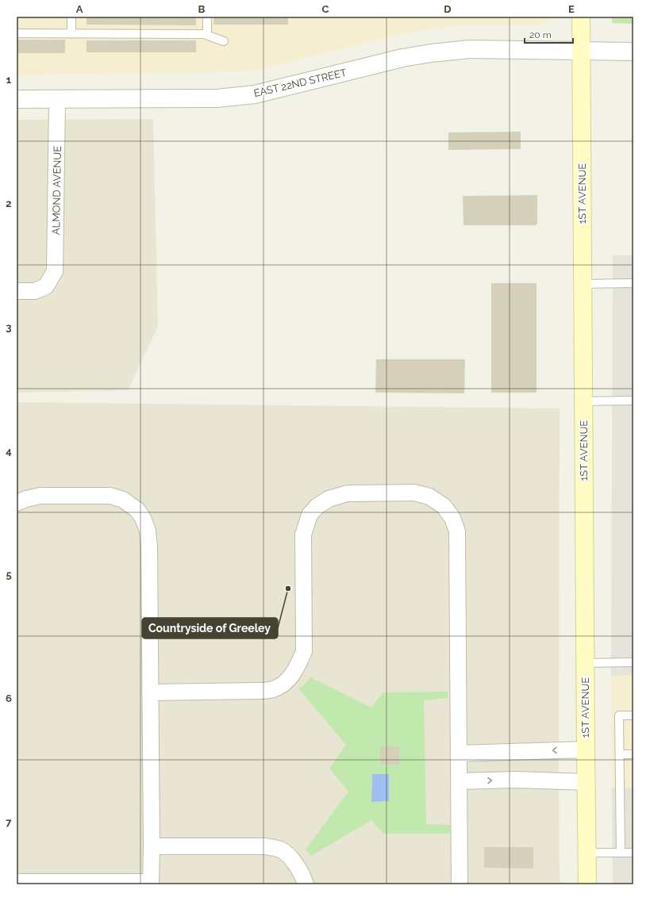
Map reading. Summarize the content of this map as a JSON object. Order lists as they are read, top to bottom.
{
  "streets": {
    "main road": ["1ST AVENUE"],
    "street": ["EAST 22ND STREET", "ALMOND AVENUE"]
  },
  "crossings": [
    ["EAST 22ND STREET", "ALMOND AVENUE"],
    ["EAST 22ND STREET", "1ST AVENUE"]
  ],
  "places": ["Countryside of Greeley"],
  "scale_bar": "20 m",
  "grid": {
    "columns": [
      "A",
      "B",
      "C",
      "D",
      "E"
    ],
    "rows": [
      "1",
      "2",
      "3",
      "4",
      "5",
      "6",
      "7"
    ]
  }
}
